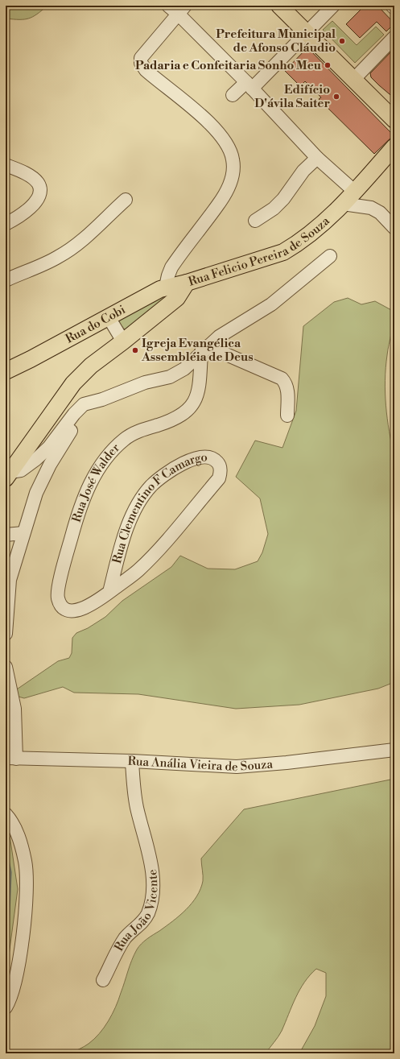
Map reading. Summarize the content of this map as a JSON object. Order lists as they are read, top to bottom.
{
  "streets": {
    "main road": ["Rua Felicio Pereira de Souza", "Rua do Cobi"],
    "street": [
      "Rua José Walder",
      "Rua Clementino F Camargo",
      "Rua Anália Vieira de Souza",
      "Rua João Vicente"
    ]
  },
  "crossings": [
    ["Rua Felicio Pereira de Souza", "Rua do Cobi"],
    ["Rua José Walder", "Rua Clementino F Camargo"],
    ["Rua Anália Vieira de Souza", "Rua João Vicente"]
  ],
  "places": [
    "Prefeitura Municipal de Afonso Cláudio",
    "Padaria e Confeitaria Sonho Meu",
    "Edifício D'ávila Saiter",
    "Igreja Evangélica Assembléia de Deus"
  ]
}
